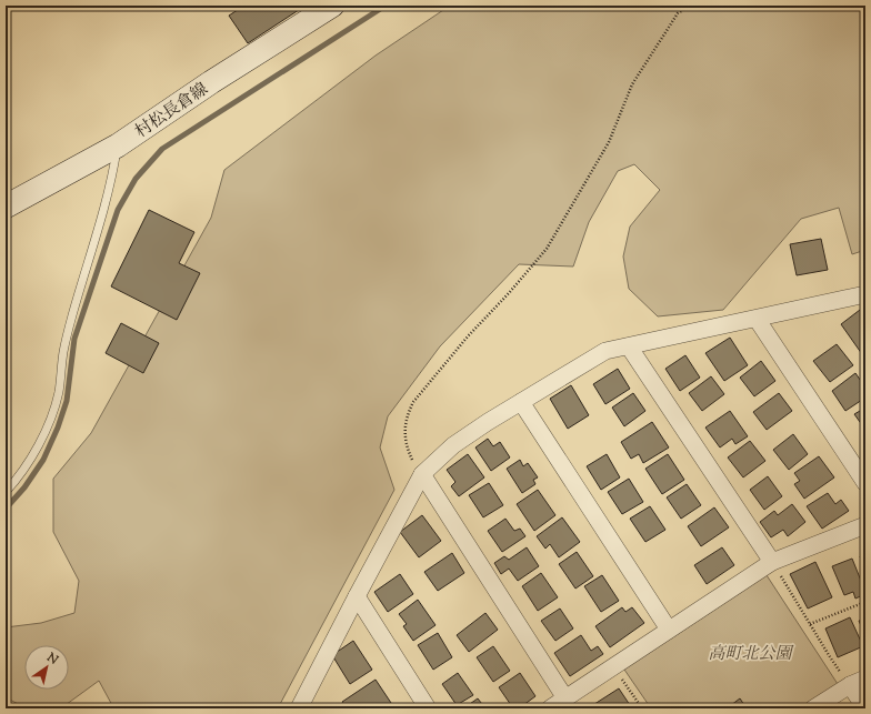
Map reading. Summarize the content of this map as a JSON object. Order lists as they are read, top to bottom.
{
  "streets": {
    "main road": ["村松長倉線"]
  },
  "parks": ["高町北公園"],
  "north": "top right"
}
